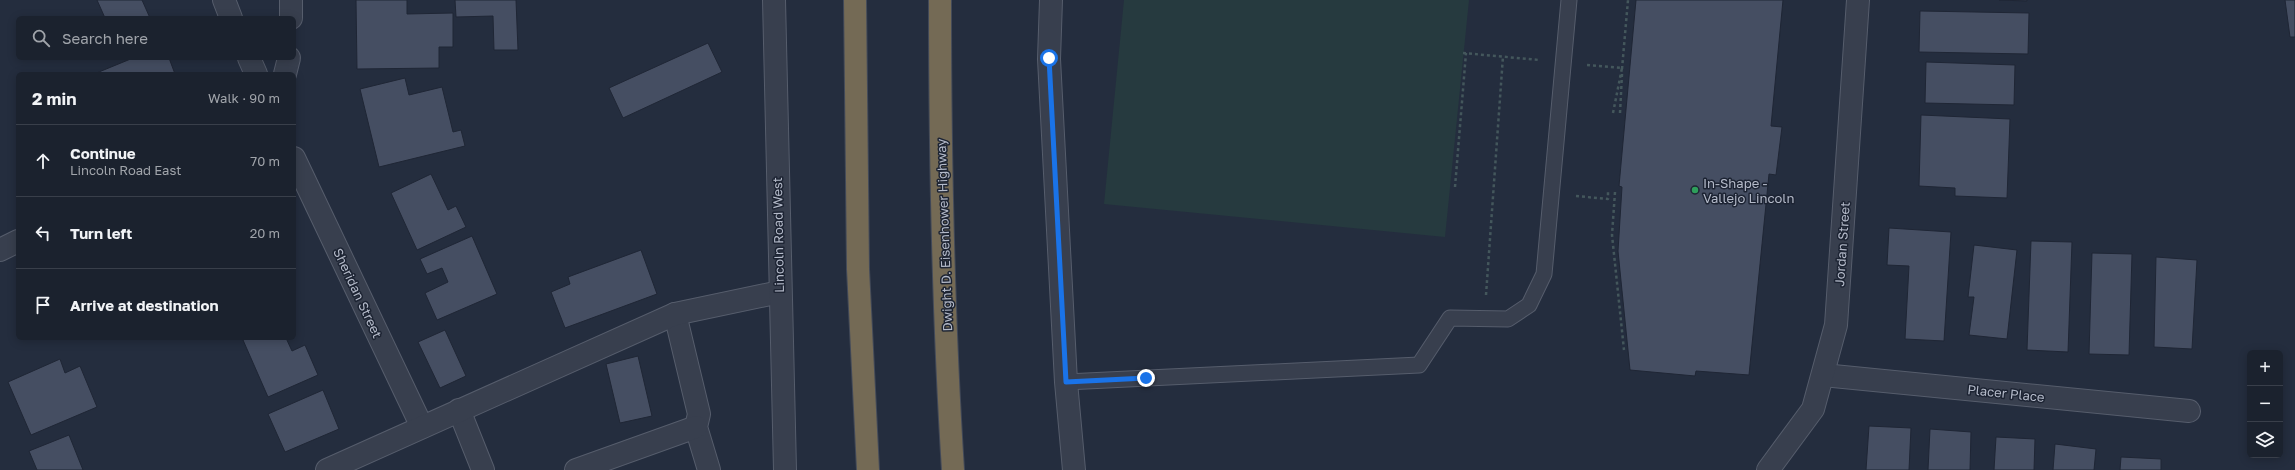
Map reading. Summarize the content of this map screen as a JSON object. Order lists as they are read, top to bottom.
{
  "streets": {
    "highway": ["Dwight D. Eisenhower Highway"],
    "street": [
      "Lincoln Road West",
      "Jordan Street",
      "Sheridan Street",
      "Placer Place"
    ]
  },
  "crossings": [
    ["Jordan Street", "Placer Place"]
  ],
  "places": ["In-Shape - Vallejo Lincoln"],
  "page": {
    "search": "Search here",
    "heading": ["2 min", "Walk · 90 m"],
    "list": [
      ["Continue", "Lincoln Road East", "70 m"],
      ["Turn left", "20 m"],
      "Arrive at destination"
    ],
    "map_buttons": ["+", "−"]
  }
}
